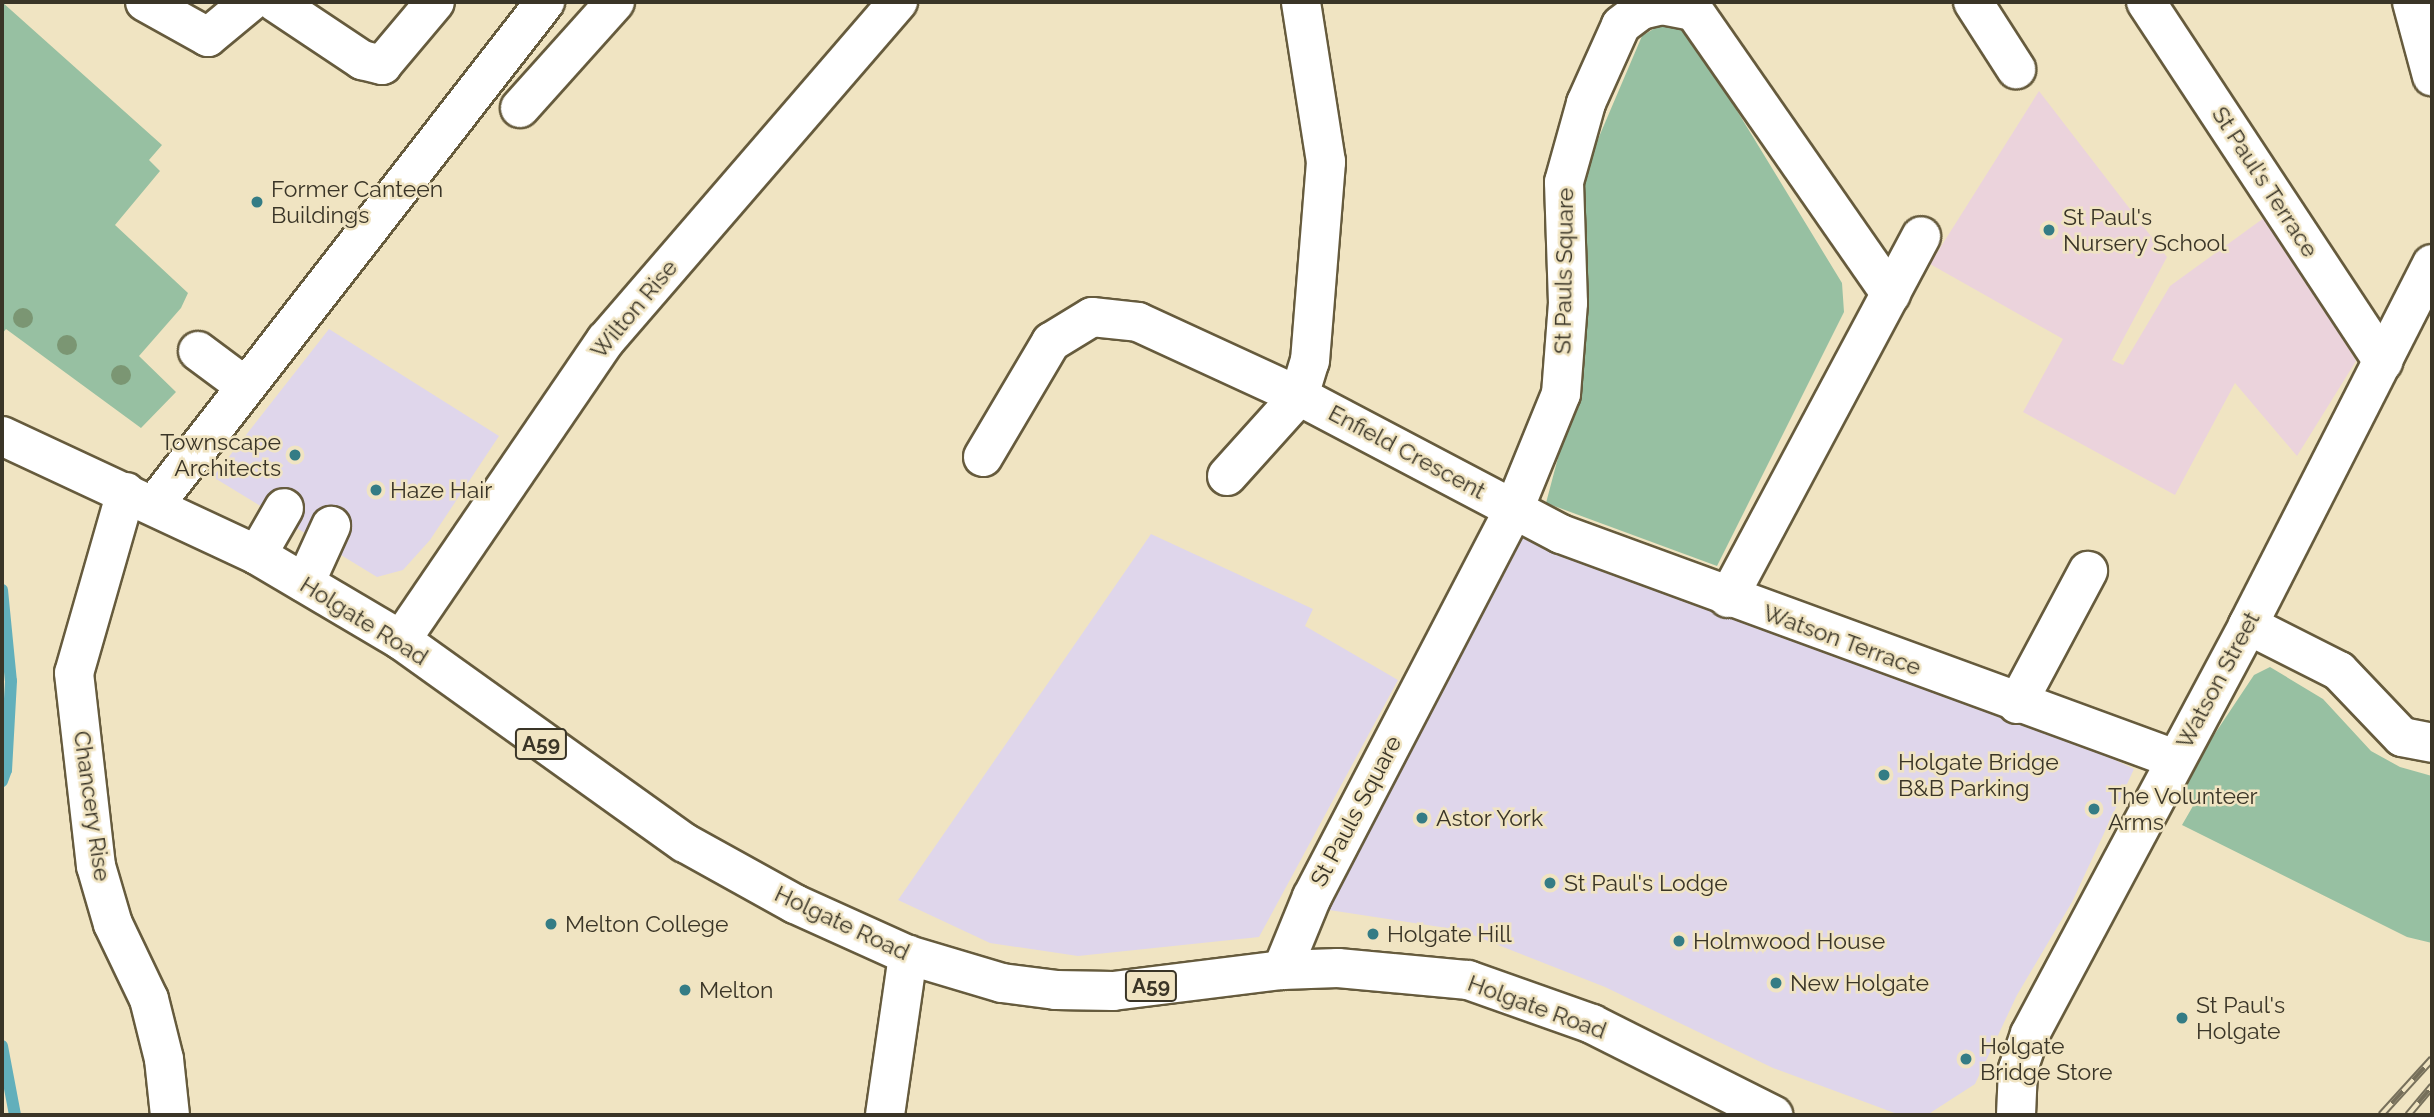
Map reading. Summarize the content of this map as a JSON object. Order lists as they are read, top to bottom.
{
  "streets": {
    "street": [
      "St Paul's Terrace",
      "St Pauls Square",
      "Wilton Rise",
      "Enfield Crescent",
      "Holgate Road",
      "Watson Terrace",
      "Watson Street",
      "A59",
      "Chancery Rise"
    ]
  },
  "crossings": [
    ["St Paul's Terrace", "Watson Street"],
    ["St Pauls Square", "Enfield Crescent"],
    ["St Pauls Square", "Holgate Road"],
    ["St Pauls Square", "Watson Terrace"],
    ["Wilton Rise", "Holgate Road"],
    ["Enfield Crescent", "Watson Terrace"],
    ["Holgate Road", "Chancery Rise"],
    ["Watson Terrace", "Watson Street"]
  ],
  "places": [
    "Former Canteen Buildings",
    "St Paul's Nursery School",
    "Townscape Architects",
    "Haze Hair",
    "Holgate Bridge B&B Parking",
    "The Volunteer Arms",
    "Astor York",
    "St Paul's Lodge",
    "Melton College",
    "Holgate Hill",
    "Holmwood House",
    "New Holgate",
    "Melton",
    "St Paul's Holgate",
    "Holgate Bridge Store"
  ]
}
